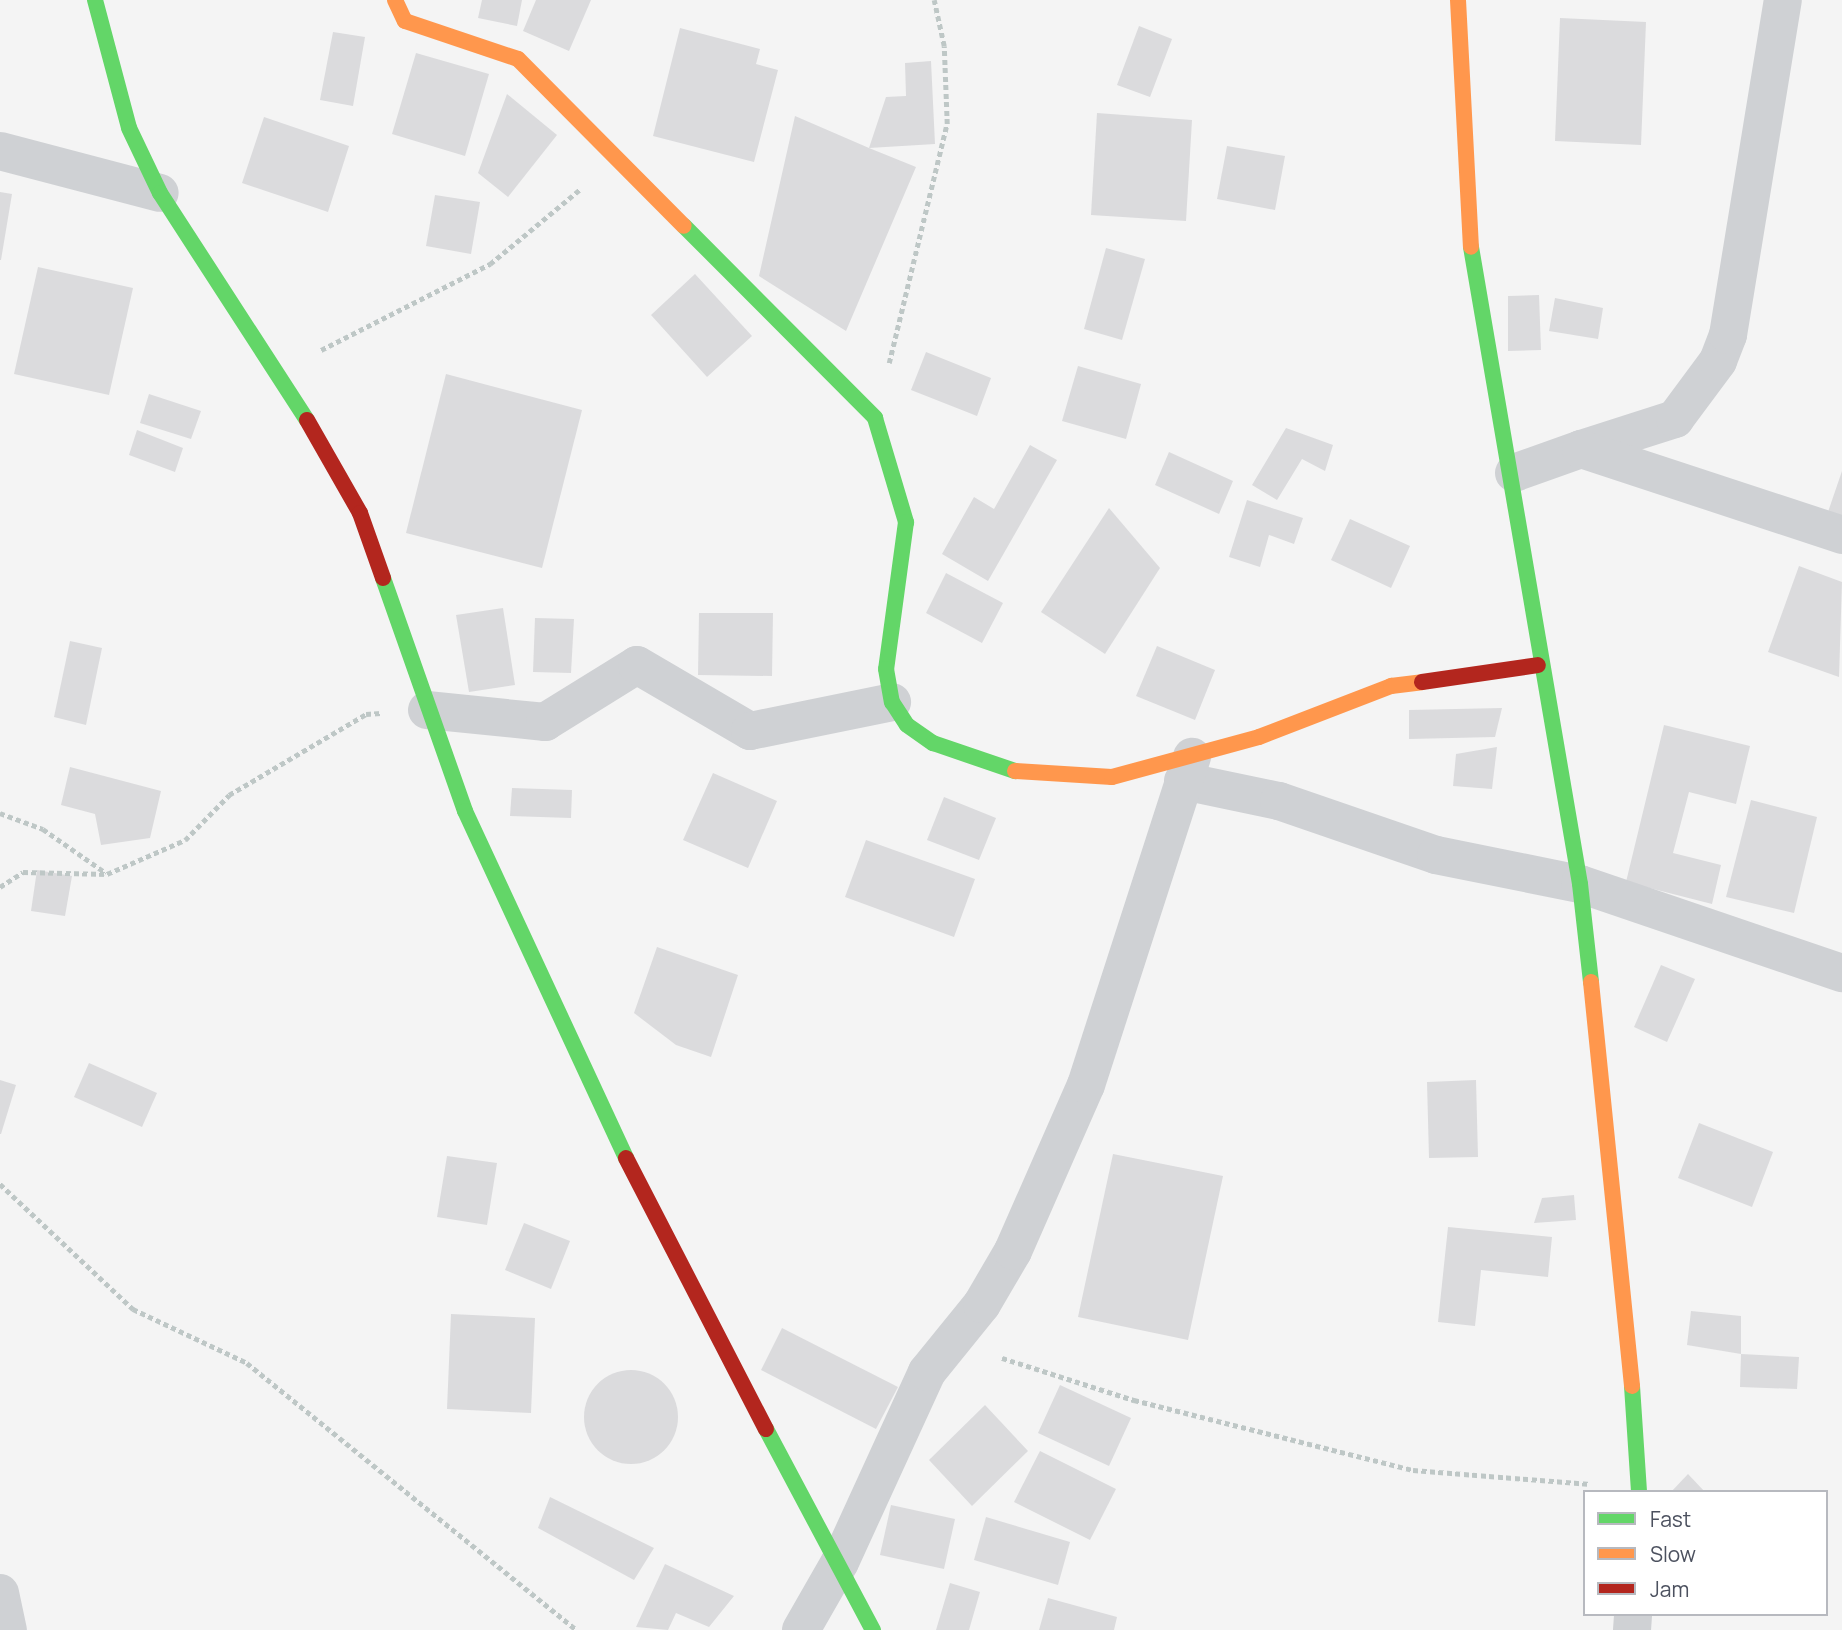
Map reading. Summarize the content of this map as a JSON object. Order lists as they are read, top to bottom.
{
  "legend": ["Fast", "Slow", "Jam"]
}
